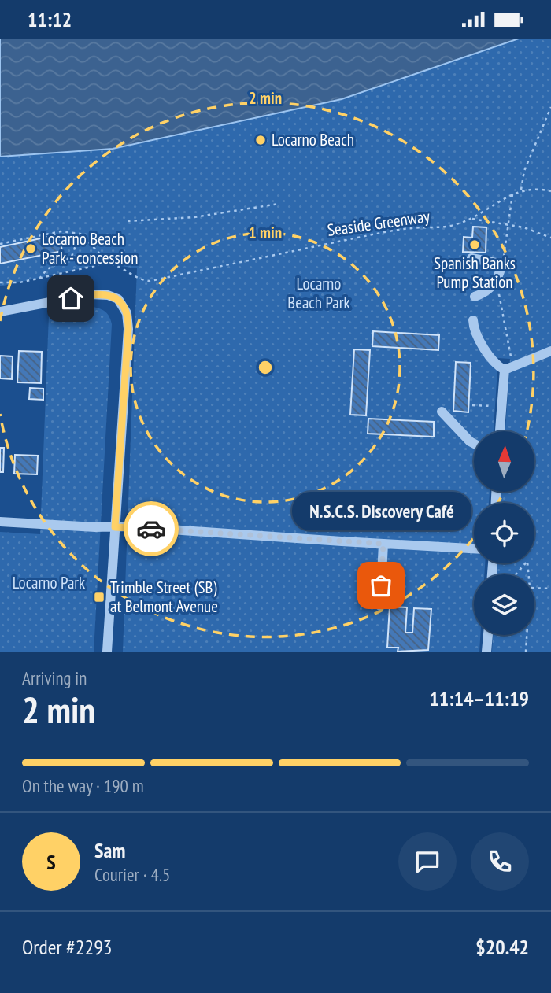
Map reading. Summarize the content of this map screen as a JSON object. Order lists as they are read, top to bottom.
{
  "streets": {
    "path": ["Seaside Greenway"]
  },
  "parks": ["Locarno Beach Park", "Locarno Park"],
  "places": {
    "other": [
      "Locarno Beach",
      "Spanish Banks Pump Station",
      "Locarno Beach Park - concession",
      "N.S.C.S. Discovery Café"
    ],
    "transit": ["Trimble Street (SB) at Belmont Avenue"]
  },
  "north": "top",
  "page": {
    "status": "11:12",
    "bubble": "N.S.C.S. Discovery Café",
    "heading": ["2 min", "Arriving in", "11:14–11:19"],
    "panel": [
      "Sam",
      "Courier · 4.5",
      "Order #2293",
      "$20.42"
    ],
    "bar": "On the way · 190 m",
    "round": "S"
  },
  "rings": ["2 min", "1 min"]
}
